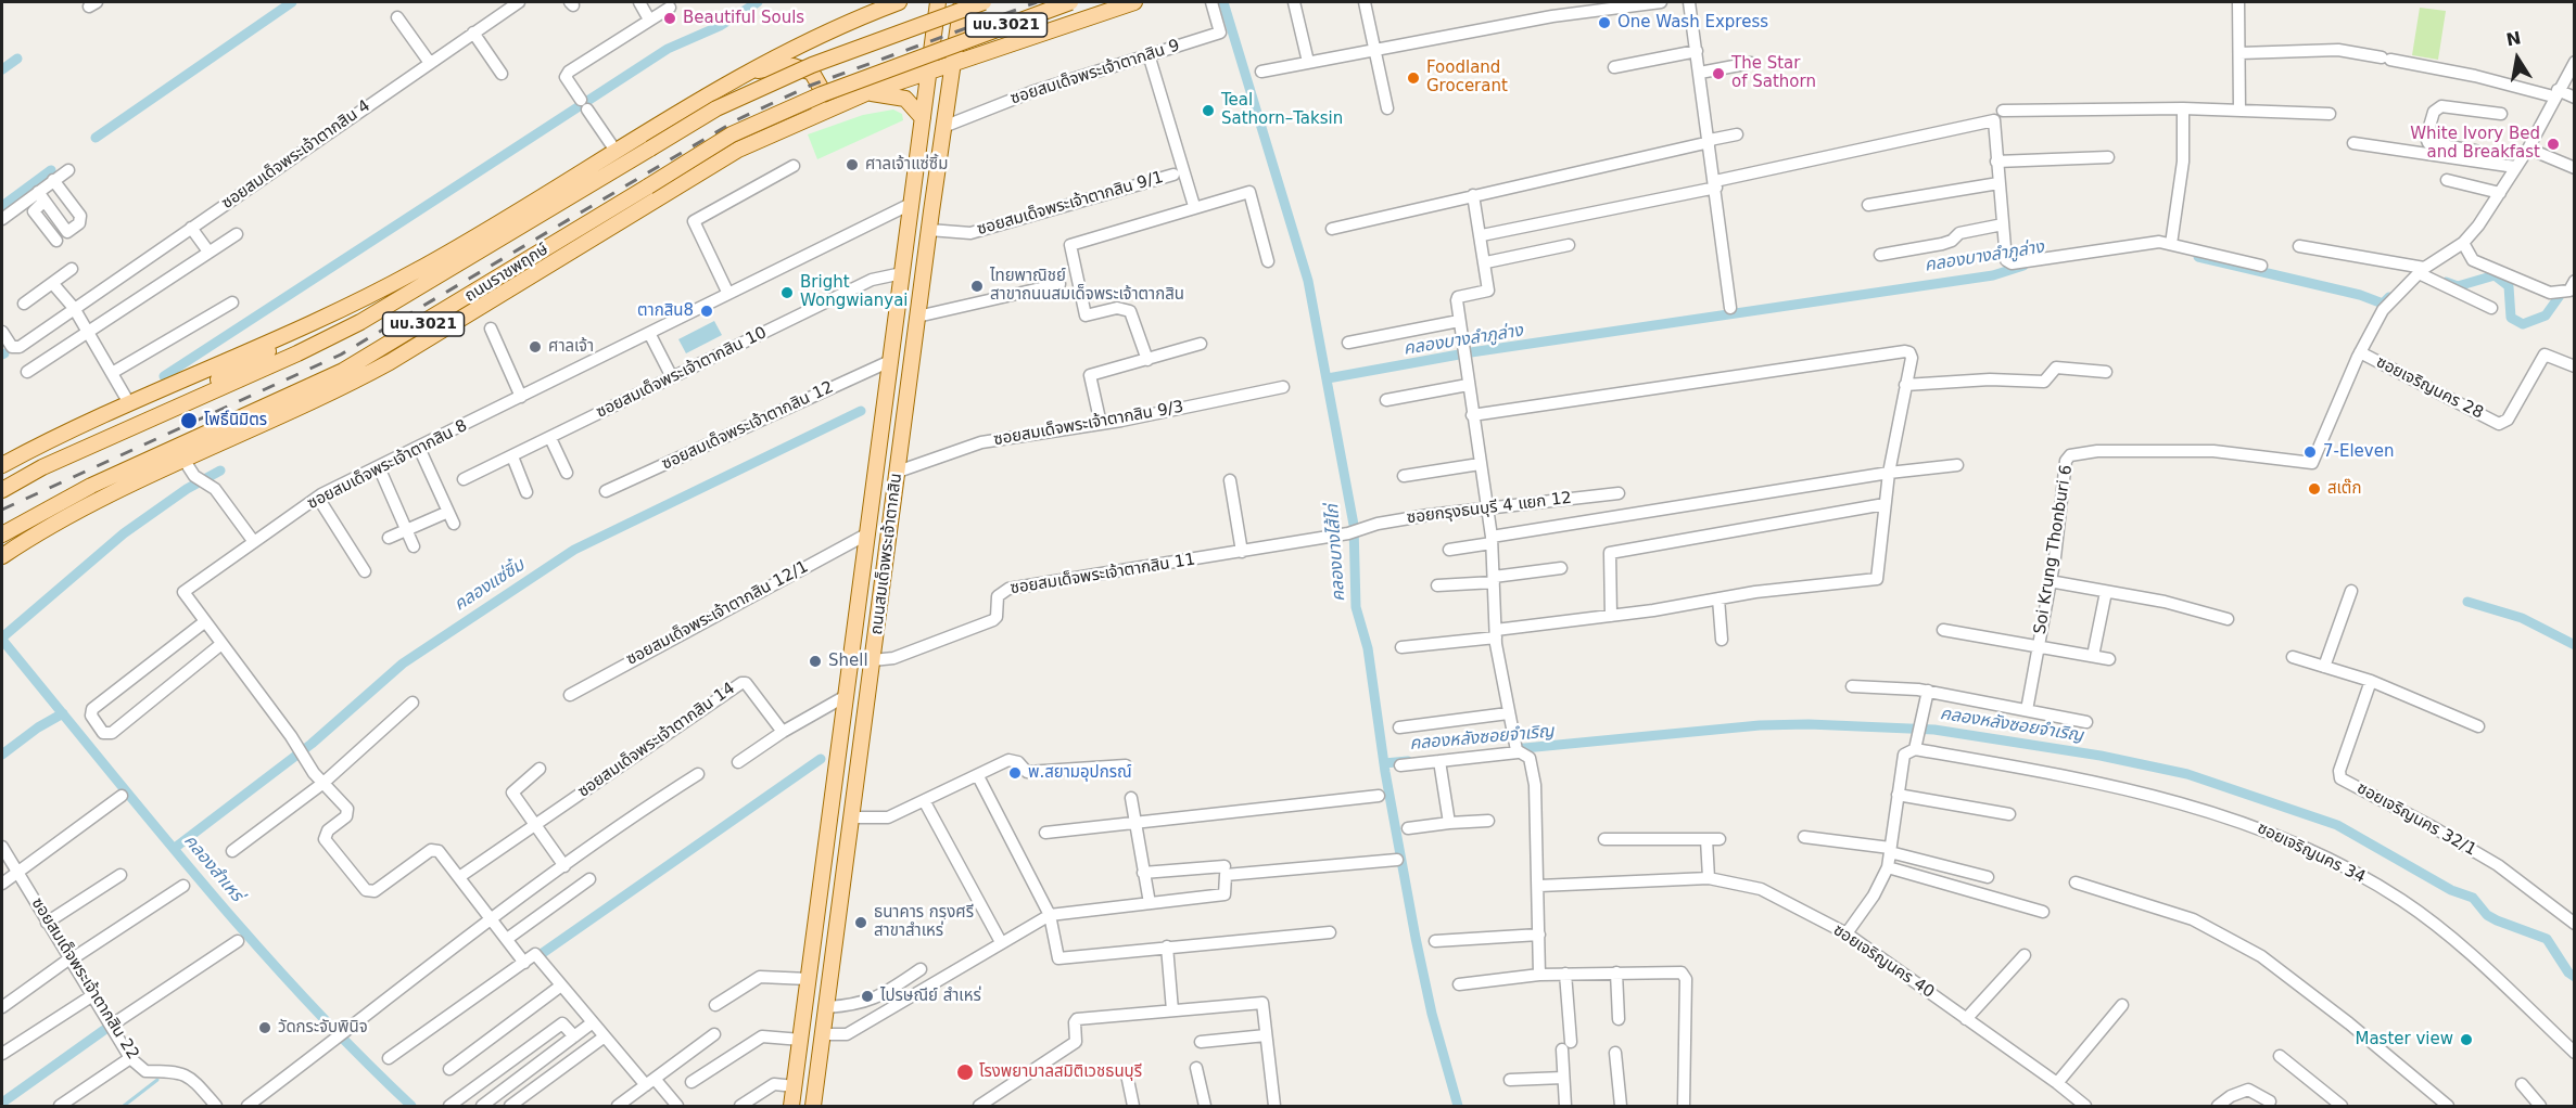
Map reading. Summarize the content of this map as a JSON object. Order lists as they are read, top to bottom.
{
  "streets": {
    "main road": ["นบ.3021", "ถนนราชพฤกษ์", "ถนนสมเด็จพระเจ้าตากสิน"],
    "street": [
      "ซอยสมเด็จพระเจ้าตากสิน 9",
      "ซอยสมเด็จพระเจ้าตากสิน 4",
      "ซอยสมเด็จพระเจ้าตากสิน 9/1",
      "ซอยสมเด็จพระเจ้าตากสิน 10",
      "ซอยเจริญนคร 28",
      "ซอยสมเด็จพระเจ้าตากสิน 9/3",
      "ซอยสมเด็จพระเจ้าตากสิน 12",
      "ซอยสมเด็จพระเจ้าตากสิน 8",
      "ซอยกรุงธนบุรี 4 แยก 12",
      "Soi Krung Thonburi 6",
      "ซอยสมเด็จพระเจ้าตากสิน 11",
      "ซอยสมเด็จพระเจ้าตากสิน 12/1",
      "ซอยสมเด็จพระเจ้าตากสิน 14",
      "ซอยเจริญนคร 32/1",
      "ซอยเจริญนคร 34",
      "ซอยเจริญนคร 40",
      "ซอยสมเด็จพระเจ้าตากสิน 22"
    ]
  },
  "crossings": [
    ["นบ.3021", "ถนนราชพฤกษ์"],
    ["นบ.3021", "ถนนสมเด็จพระเจ้าตากสิน"],
    ["ซอยสมเด็จพระเจ้าตากสิน 9", "ถนนสมเด็จพระเจ้าตากสิน"],
    ["ซอยสมเด็จพระเจ้าตากสิน 9/1", "ถนนสมเด็จพระเจ้าตากสิน"],
    ["ถนนราชพฤกษ์", "ถนนสมเด็จพระเจ้าตากสิน"],
    ["ซอยสมเด็จพระเจ้าตากสิน 10", "ถนนสมเด็จพระเจ้าตากสิน"],
    ["ซอยเจริญนคร 28", "Soi Krung Thonburi 6"],
    ["ซอยสมเด็จพระเจ้าตากสิน 9/3", "ถนนสมเด็จพระเจ้าตากสิน"],
    ["ซอยสมเด็จพระเจ้าตากสิน 12", "ถนนสมเด็จพระเจ้าตากสิน"],
    ["ซอยสมเด็จพระเจ้าตากสิน 8", "ถนนสมเด็จพระเจ้าตากสิน"],
    ["ซอยสมเด็จพระเจ้าตากสิน 8", "ซอยสมเด็จพระเจ้าตากสิน 14"],
    ["ซอยกรุงธนบุรี 4 แยก 12", "ซอยสมเด็จพระเจ้าตากสิน 11"],
    ["ถนนสมเด็จพระเจ้าตากสิน", "ซอยสมเด็จพระเจ้าตากสิน 11"],
    ["ถนนสมเด็จพระเจ้าตากสิน", "ซอยสมเด็จพระเจ้าตากสิน 12/1"]
  ],
  "water": [
    "คลองบางลำภูล่าง",
    "คลองบางไส้ไก่",
    "คลองแซ่ซิ้ม",
    "คลองหลังซอยจำเริญ",
    "คลองสำเหร่"
  ],
  "places": [
    "Beautiful Souls",
    "One Wash Express",
    "The Star of Sathorn",
    "Foodland Grocerant",
    "Teal Sathorn–Taksin",
    "White Ivory Bed and Breakfast",
    "ศาลเจ้าแซ่ซิ้ม",
    "ไทยพาณิชย์ สาขาถนนสมเด็จพระเจ้าตากสิน",
    "Bright Wongwianyai",
    "ตากสิน8",
    "ศาลเจ้า",
    "โพธิ์นิมิตร",
    "7-Eleven",
    "สเต๊ก",
    "Shell",
    "พ.สยามอุปกรณ์",
    "ธนาคาร กรุงศรี สาขาสำเหร่",
    "ไปรษณีย์ สำเหร่",
    "วัดกระจับพินิจ",
    "Master view",
    "โรงพยาบาลสมิติเวชธนบุรี"
  ],
  "north": "top"
}
